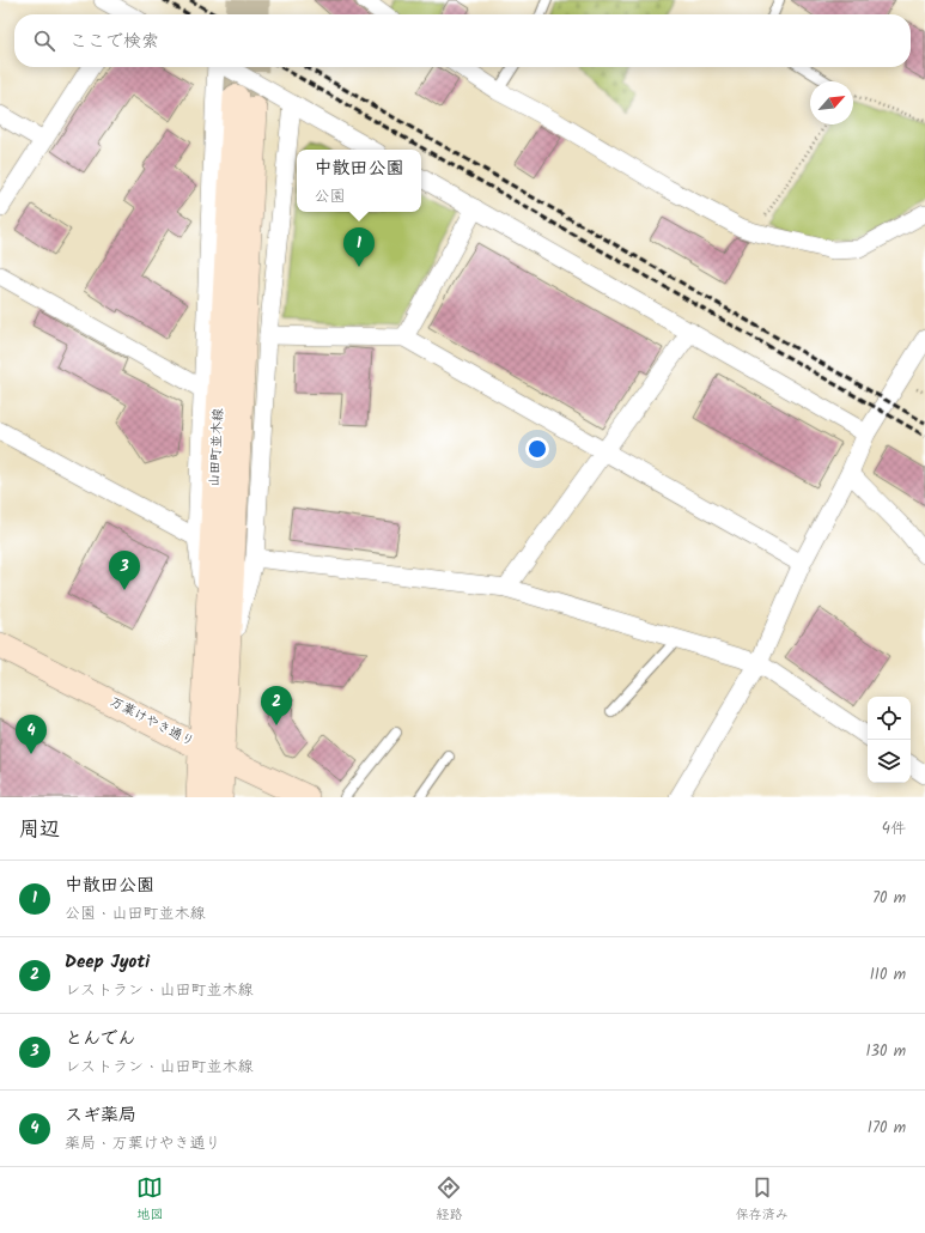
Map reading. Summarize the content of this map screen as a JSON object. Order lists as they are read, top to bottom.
{
  "streets": {
    "street": ["山田町並木線", "万葉けやき通り"]
  },
  "crossings": [
    ["山田町並木線", "万葉けやき通り"]
  ],
  "north": "top right",
  "page": {
    "search": "ここで検索",
    "popup": ["中散田公園", "公園"],
    "pins": [
      "1",
      "3",
      "2",
      "4"
    ],
    "heading": ["周辺", "4件"],
    "list": [
      {
        "mark": "1",
        "name": "中散田公園",
        "note": "公園 · 山田町並木線",
        "value": "70 m"
      },
      {
        "mark": "2",
        "name": "Deep Jyoti",
        "note": "レストラン · 山田町並木線",
        "value": "110 m"
      },
      {
        "mark": "3",
        "name": "とんでん",
        "note": "レストラン · 山田町並木線",
        "value": "130 m"
      },
      {
        "mark": "4",
        "name": "スギ薬局",
        "note": "薬局 · 万葉けやき通り",
        "value": "170 m"
      }
    ],
    "nav": ["地図", "経路", "保存済み"]
  }
}
